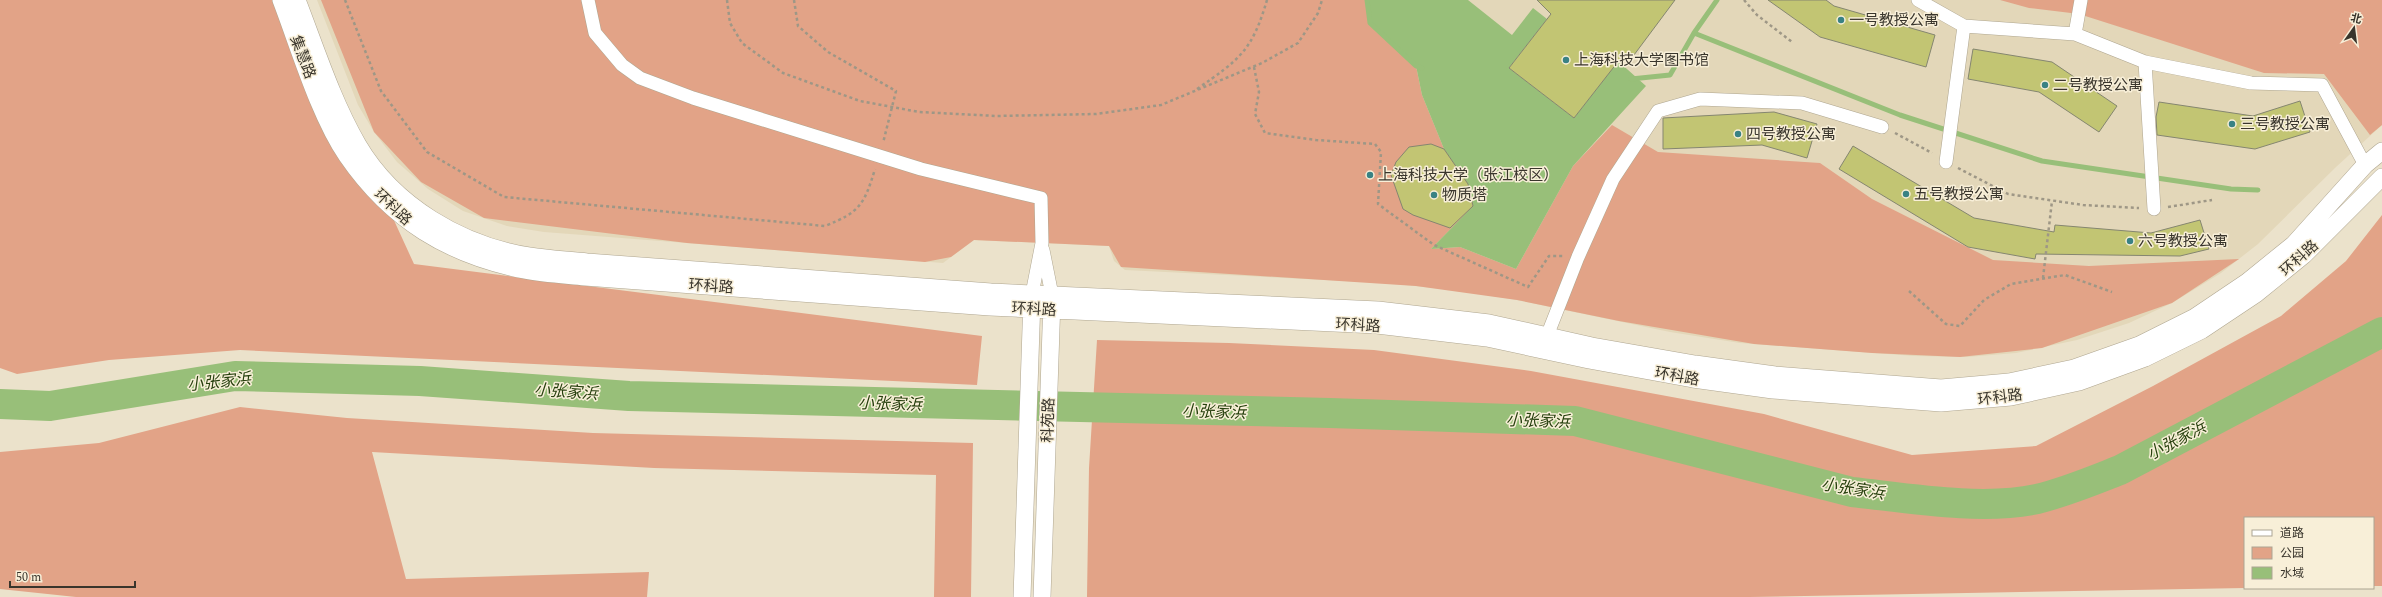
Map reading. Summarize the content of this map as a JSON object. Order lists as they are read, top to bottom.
{
  "streets": {
    "street": ["集慧路", "环科路", "科苑路"]
  },
  "crossings": [
    ["集慧路", "环科路"],
    ["环科路", "科苑路"]
  ],
  "water": ["小张家浜"],
  "places": [
    "一号教授公寓",
    "上海科技大学图书馆",
    "二号教授公寓",
    "三号教授公寓",
    "四号教授公寓",
    "上海科技大学（张江校区）",
    "五号教授公寓",
    "物质塔",
    "六号教授公寓"
  ],
  "legend": ["道路", "公园", "水域"],
  "scale_bar": "50 m",
  "north": "top"
}
